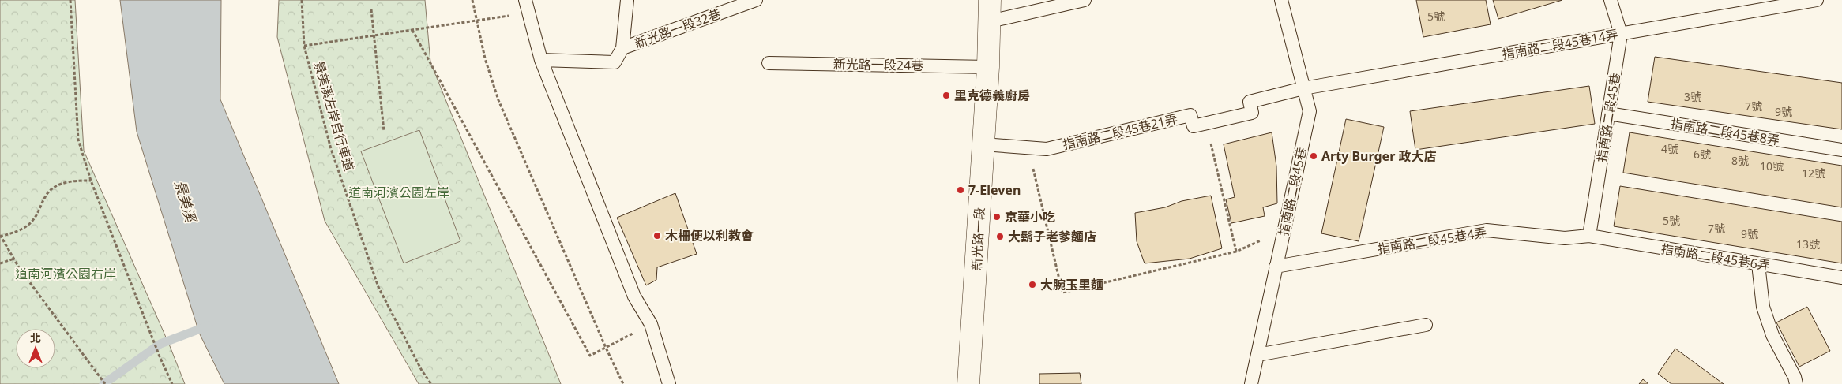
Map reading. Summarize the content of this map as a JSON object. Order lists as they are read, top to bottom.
{
  "streets": {
    "street": ["新光路一段"],
    "lane": [
      "新光路一段32巷",
      "指南路二段45巷14弄",
      "新光路一段24巷",
      "指南路二段45巷",
      "指南路二段45巷21弄",
      "指南路二段45巷8弄",
      "指南路二段45巷4弄",
      "指南路二段45巷6弄"
    ],
    "path": ["景美溪左岸自行車道"]
  },
  "crossings": [
    ["指南路二段45巷14弄", "指南路二段45巷"],
    ["新光路一段24巷", "新光路一段"],
    ["指南路二段45巷", "指南路二段45巷8弄"],
    ["指南路二段45巷", "指南路二段45巷4弄"],
    ["指南路二段45巷", "指南路二段45巷6弄"],
    ["指南路二段45巷21弄", "新光路一段"],
    ["指南路二段45巷4弄", "指南路二段45巷6弄"]
  ],
  "water": ["景美溪"],
  "parks": ["道南河濱公園左岸", "道南河濱公園右岸"],
  "places": [
    "里克德義廚房",
    "Arty Burger 政大店",
    "7-Eleven",
    "京華小吃",
    "木柵便以利教會",
    "大鬍子老爹麵店",
    "大腕玉里麵"
  ],
  "house_numbers": [
    "5號",
    "3號",
    "7號",
    "9號",
    "4號",
    "6號",
    "8號",
    "10號",
    "12號",
    "5號",
    "7號",
    "9號",
    "13號"
  ],
  "north": "top"
}
